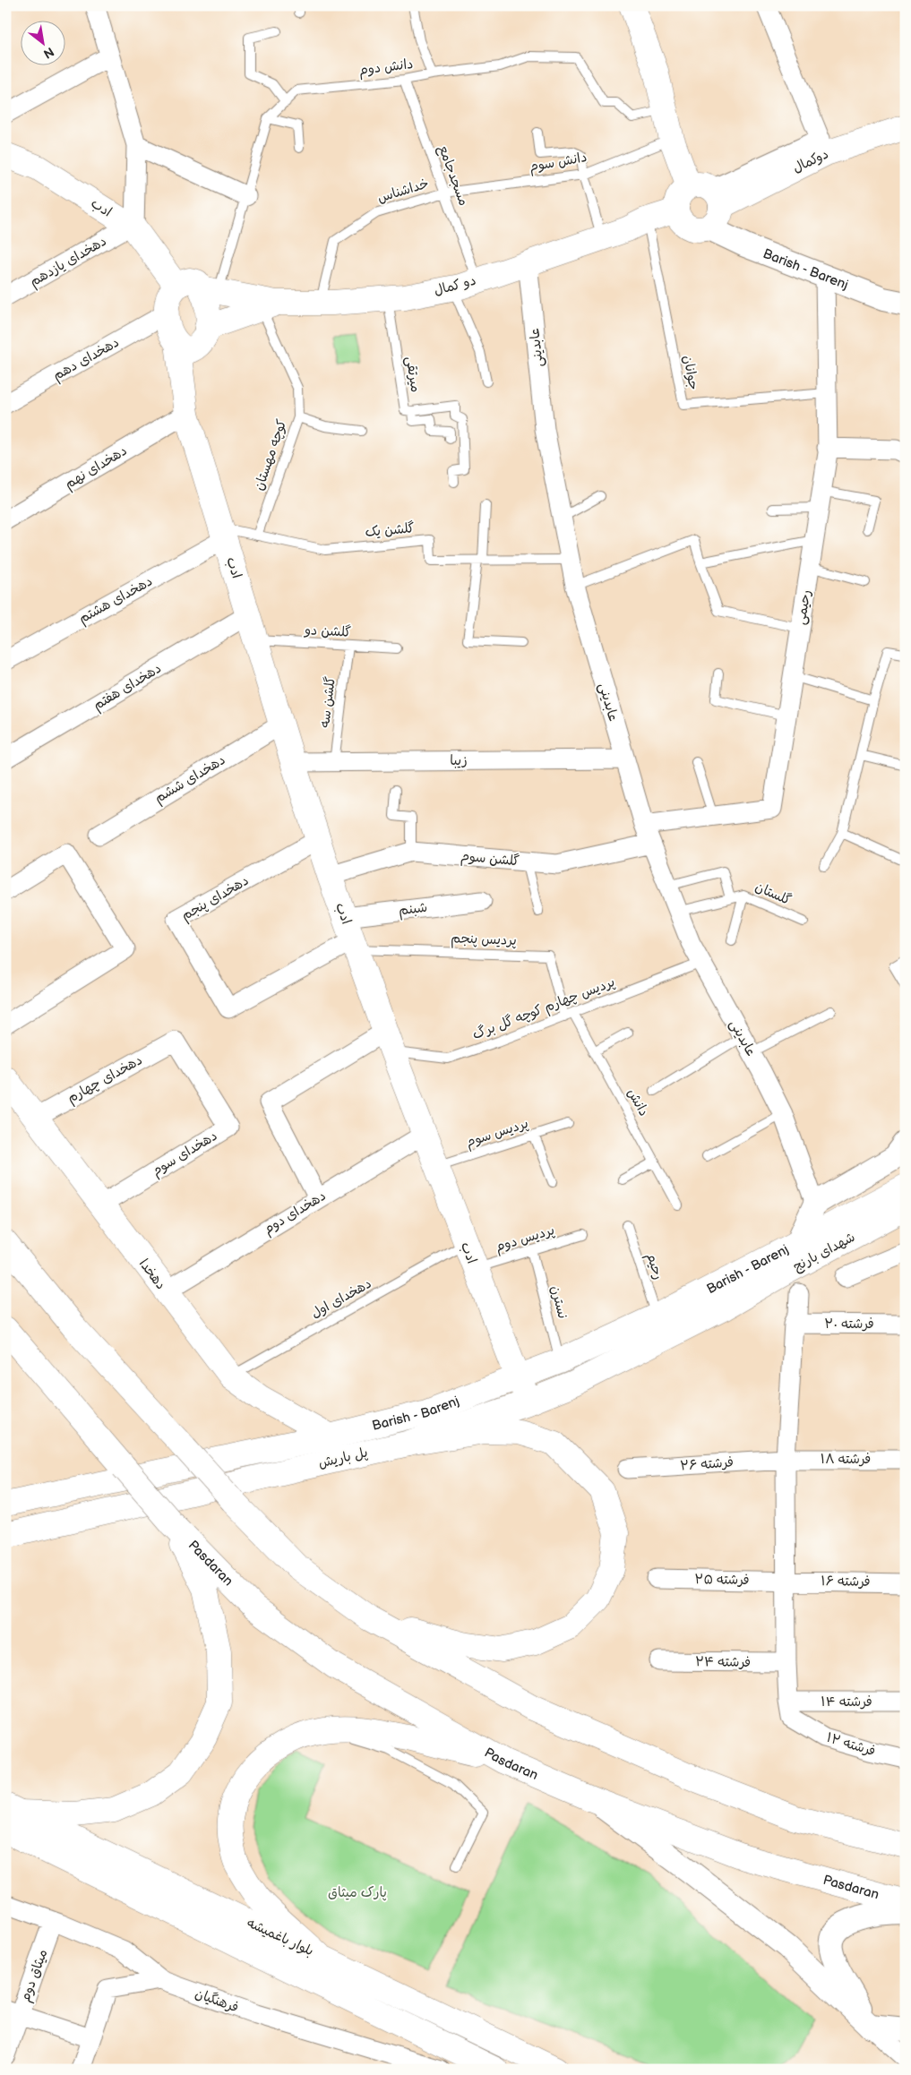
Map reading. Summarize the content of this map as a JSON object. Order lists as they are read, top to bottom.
{
  "streets": {
    "main road": [
      "دوکمال",
      "ادب",
      "Barish - Barenj",
      "دو کمال",
      "شهدای بارنج",
      "دهخدا",
      "پل باریش",
      "Pasdaran",
      "بلوار باغمیشه"
    ],
    "street": [
      "دهخدای یازدهم",
      "عابدینی",
      "دهخدای دهم",
      "دهخدای نهم",
      "دهخدای هشتم",
      "رحیمی",
      "دهخدای هفتم",
      "زیبا",
      "دهخدای ششم",
      "گلشن سوم",
      "دهخدای پنجم",
      "شبنم",
      "دهخدای چهارم",
      "دهخدای سوم",
      "دهخدای دوم",
      "۲۰ فرشته",
      "۱۸ فرشته",
      "۲۶ فرشته",
      "۲۵ فرشته",
      "۱۶ فرشته",
      "فرشته ۲۴",
      "۱۴ فرشته",
      "۱۲ فرشته",
      "میثاق دوم",
      "فرهنگیان"
    ],
    "lane": [
      "دانش دوم",
      "دانش سوم",
      "مسجدجامع",
      "خداشناس",
      "جوانان",
      "میرتقی",
      "کوچه مهستان",
      "گلشن یک",
      "گلشن دو",
      "گلشن سه",
      "گلستان",
      "پردیس پنجم",
      "پردیس چهارم کوچه گل برگ",
      "دانش",
      "پردیس سوم",
      "پردیس دوم",
      "رحیم",
      "دهخدای اول",
      "نسترن"
    ]
  },
  "crossings": [
    ["دانش دوم", "مسجدجامع"],
    ["دوکمال", "Barish - Barenj"],
    ["دوکمال", "دو کمال"],
    ["دانش سوم", "مسجدجامع"],
    ["دانش سوم", "خداشناس"],
    ["مسجدجامع", "خداشناس"],
    ["مسجدجامع", "دو کمال"],
    ["خداشناس", "دو کمال"],
    ["ادب", "دهخدای یازدهم"],
    ["ادب", "Barish - Barenj"],
    ["ادب", "دهخدای دهم"],
    ["ادب", "دهخدای نهم"],
    ["ادب", "گلشن یک"],
    ["ادب", "دهخدای هشتم"],
    ["ادب", "گلشن دو"],
    ["ادب", "دهخدای هفتم"],
    ["ادب", "زیبا"],
    ["ادب", "دهخدای ششم"],
    ["ادب", "گلشن سوم"],
    ["ادب", "دهخدای پنجم"],
    ["ادب", "شبنم"],
    ["ادب", "پردیس پنجم"],
    ["ادب", "پردیس چهارم کوچه گل برگ"],
    ["ادب", "پردیس سوم"],
    ["ادب", "دهخدای دوم"],
    ["ادب", "پردیس دوم"],
    ["ادب", "دهخدای اول"],
    ["ادب", "پل باریش"],
    ["Barish - Barenj", "دو کمال"],
    ["Barish - Barenj", "عابدینی"],
    ["Barish - Barenj", "رحیمی"],
    ["Barish - Barenj", "شهدای بارنج"],
    ["Barish - Barenj", "رحیم"],
    ["Barish - Barenj", "دهخدا"],
    ["Barish - Barenj", "نسترن"],
    ["Barish - Barenj", "پل باریش"],
    ["دو کمال", "عابدینی"],
    ["دو کمال", "جوانان"],
    ["دو کمال", "میرتقی"],
    ["دو کمال", "کوچه مهستان"],
    ["عابدینی", "گلشن یک"],
    ["عابدینی", "رحیمی"],
    ["عابدینی", "زیبا"],
    ["عابدینی", "گلشن سوم"],
    ["عابدینی", "گلستان"],
    ["عابدینی", "پردیس چهارم کوچه گل برگ"],
    ["جوانان", "رحیمی"],
    ["کوچه مهستان", "گلشن یک"],
    ["گلشن یک", "دهخدای هشتم"],
    ["گلشن دو", "گلشن سه"],
    ["گلشن سه", "زیبا"],
    ["دهخدای پنجم", "پردیس پنجم"],
    ["پردیس پنجم", "پردیس چهارم کوچه گل برگ"],
    ["پردیس چهارم کوچه گل برگ", "دانش"],
    ["دهخدای چهارم", "دهخدای سوم"],
    ["دهخدای چهارم", "دهخدا"],
    ["دهخدای سوم", "دهخدا"],
    ["دهخدای دوم", "دهخدا"],
    ["پردیس دوم", "نسترن"],
    ["دهخدا", "دهخدای اول"],
    ["۲۰ فرشته", "۱۲ فرشته"],
    ["۱۸ فرشته", "۲۶ فرشته"],
    ["۱۸ فرشته", "۱۲ فرشته"],
    ["۲۶ فرشته", "۱۲ فرشته"],
    ["۲۵ فرشته", "۱۶ فرشته"],
    ["۲۵ فرشته", "۱۲ فرشته"],
    ["۱۶ فرشته", "۱۲ فرشته"],
    ["فرشته ۲۴", "۱۲ فرشته"],
    ["۱۴ فرشته", "۱۲ فرشته"],
    ["میثاق دوم", "فرهنگیان"]
  ],
  "parks": ["پارک میثاق"],
  "north": "bottom right"
}
